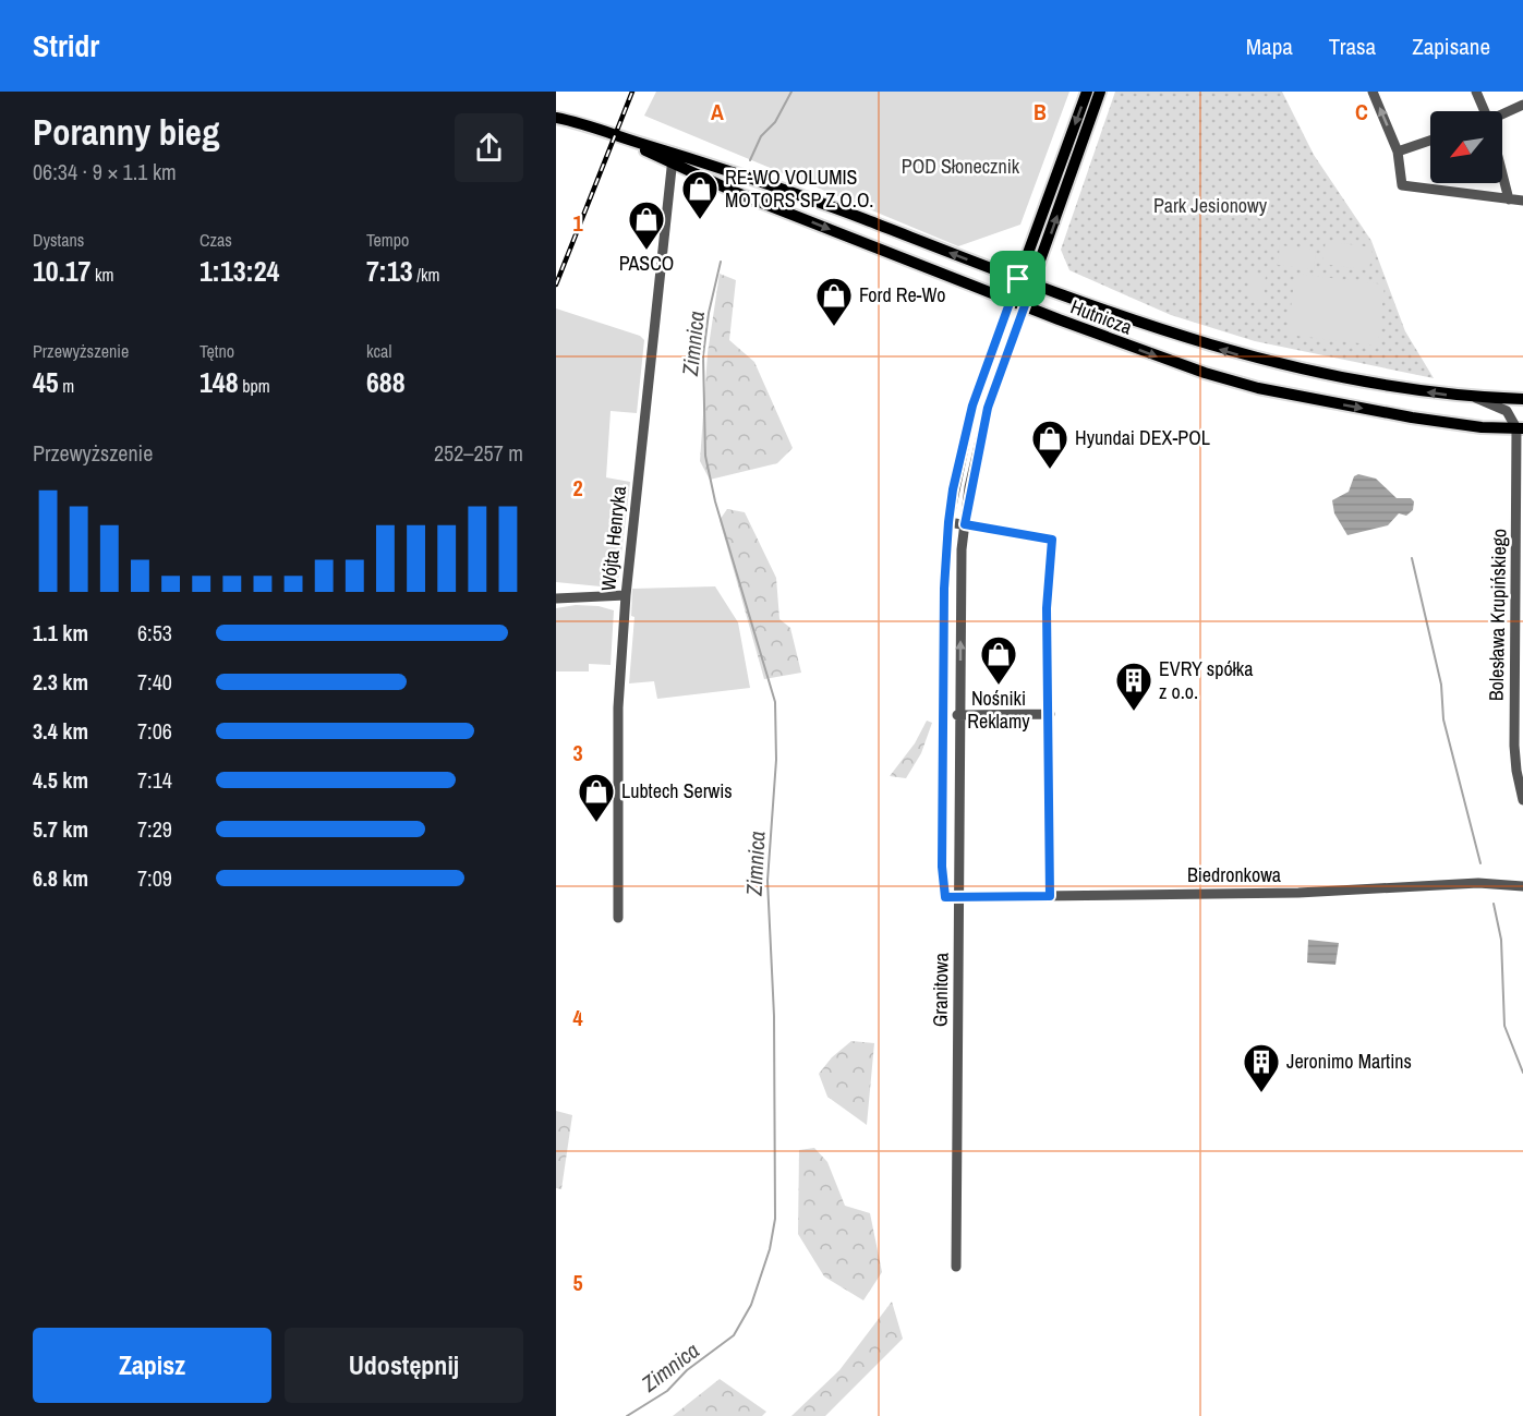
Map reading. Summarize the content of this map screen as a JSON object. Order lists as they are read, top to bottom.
{
  "streets": {
    "main road": ["Hutnicza"],
    "street": [
      "Wójta Henryka",
      "Bolesława Krupińskiego",
      "Biedronkowa",
      "Granitowa"
    ]
  },
  "crossings": [
    ["Hutnicza", "Wójta Henryka"],
    ["Hutnicza", "Bolesława Krupińskiego"],
    ["Hutnicza", "Granitowa"],
    ["Biedronkowa", "Granitowa"]
  ],
  "water": ["Zimnica"],
  "parks": ["POD Słonecznik", "Park Jesionowy"],
  "places": {
    "shop": [
      "RE-WO VOLUMIS MOTORS SP Z O.O.",
      "PASCO",
      "Ford Re-Wo",
      "Hyundai DEX-POL",
      "Nośniki Reklamy",
      "Lubtech Serwis"
    ],
    "building": ["EVRY spółka z o.o.", "Jeronimo Martins"]
  },
  "north": "bottom left",
  "page": {
    "header": "Stridr",
    "nav": ["Mapa", "Trasa", "Zapisane"],
    "heading": ["Poranny bieg", "06:34 · 9 × 1.1 km"],
    "stats": [
      ["Dystans", "10.17 km"],
      ["Czas", "1:13:24"],
      ["Tempo", "7:13 /km"],
      ["Przewyższenie", "45 m"],
      ["Tętno", "148 bpm"],
      ["kcal", "688"]
    ],
    "chart": ["Przewyższenie", "252–257 m"],
    "list": [
      {
        "name": "1.1 km",
        "note": "6:53"
      },
      {
        "name": "2.3 km",
        "note": "7:40"
      },
      {
        "name": "3.4 km",
        "note": "7:06"
      },
      {
        "name": "4.5 km",
        "note": "7:14"
      },
      {
        "name": "5.7 km",
        "note": "7:29"
      },
      {
        "name": "6.8 km",
        "note": "7:09"
      }
    ],
    "buttons": ["Zapisz", "Udostępnij"]
  },
  "grid": {
    "columns": ["A", "B", "C"],
    "rows": [
      "1",
      "2",
      "3",
      "4",
      "5"
    ]
  }
}
